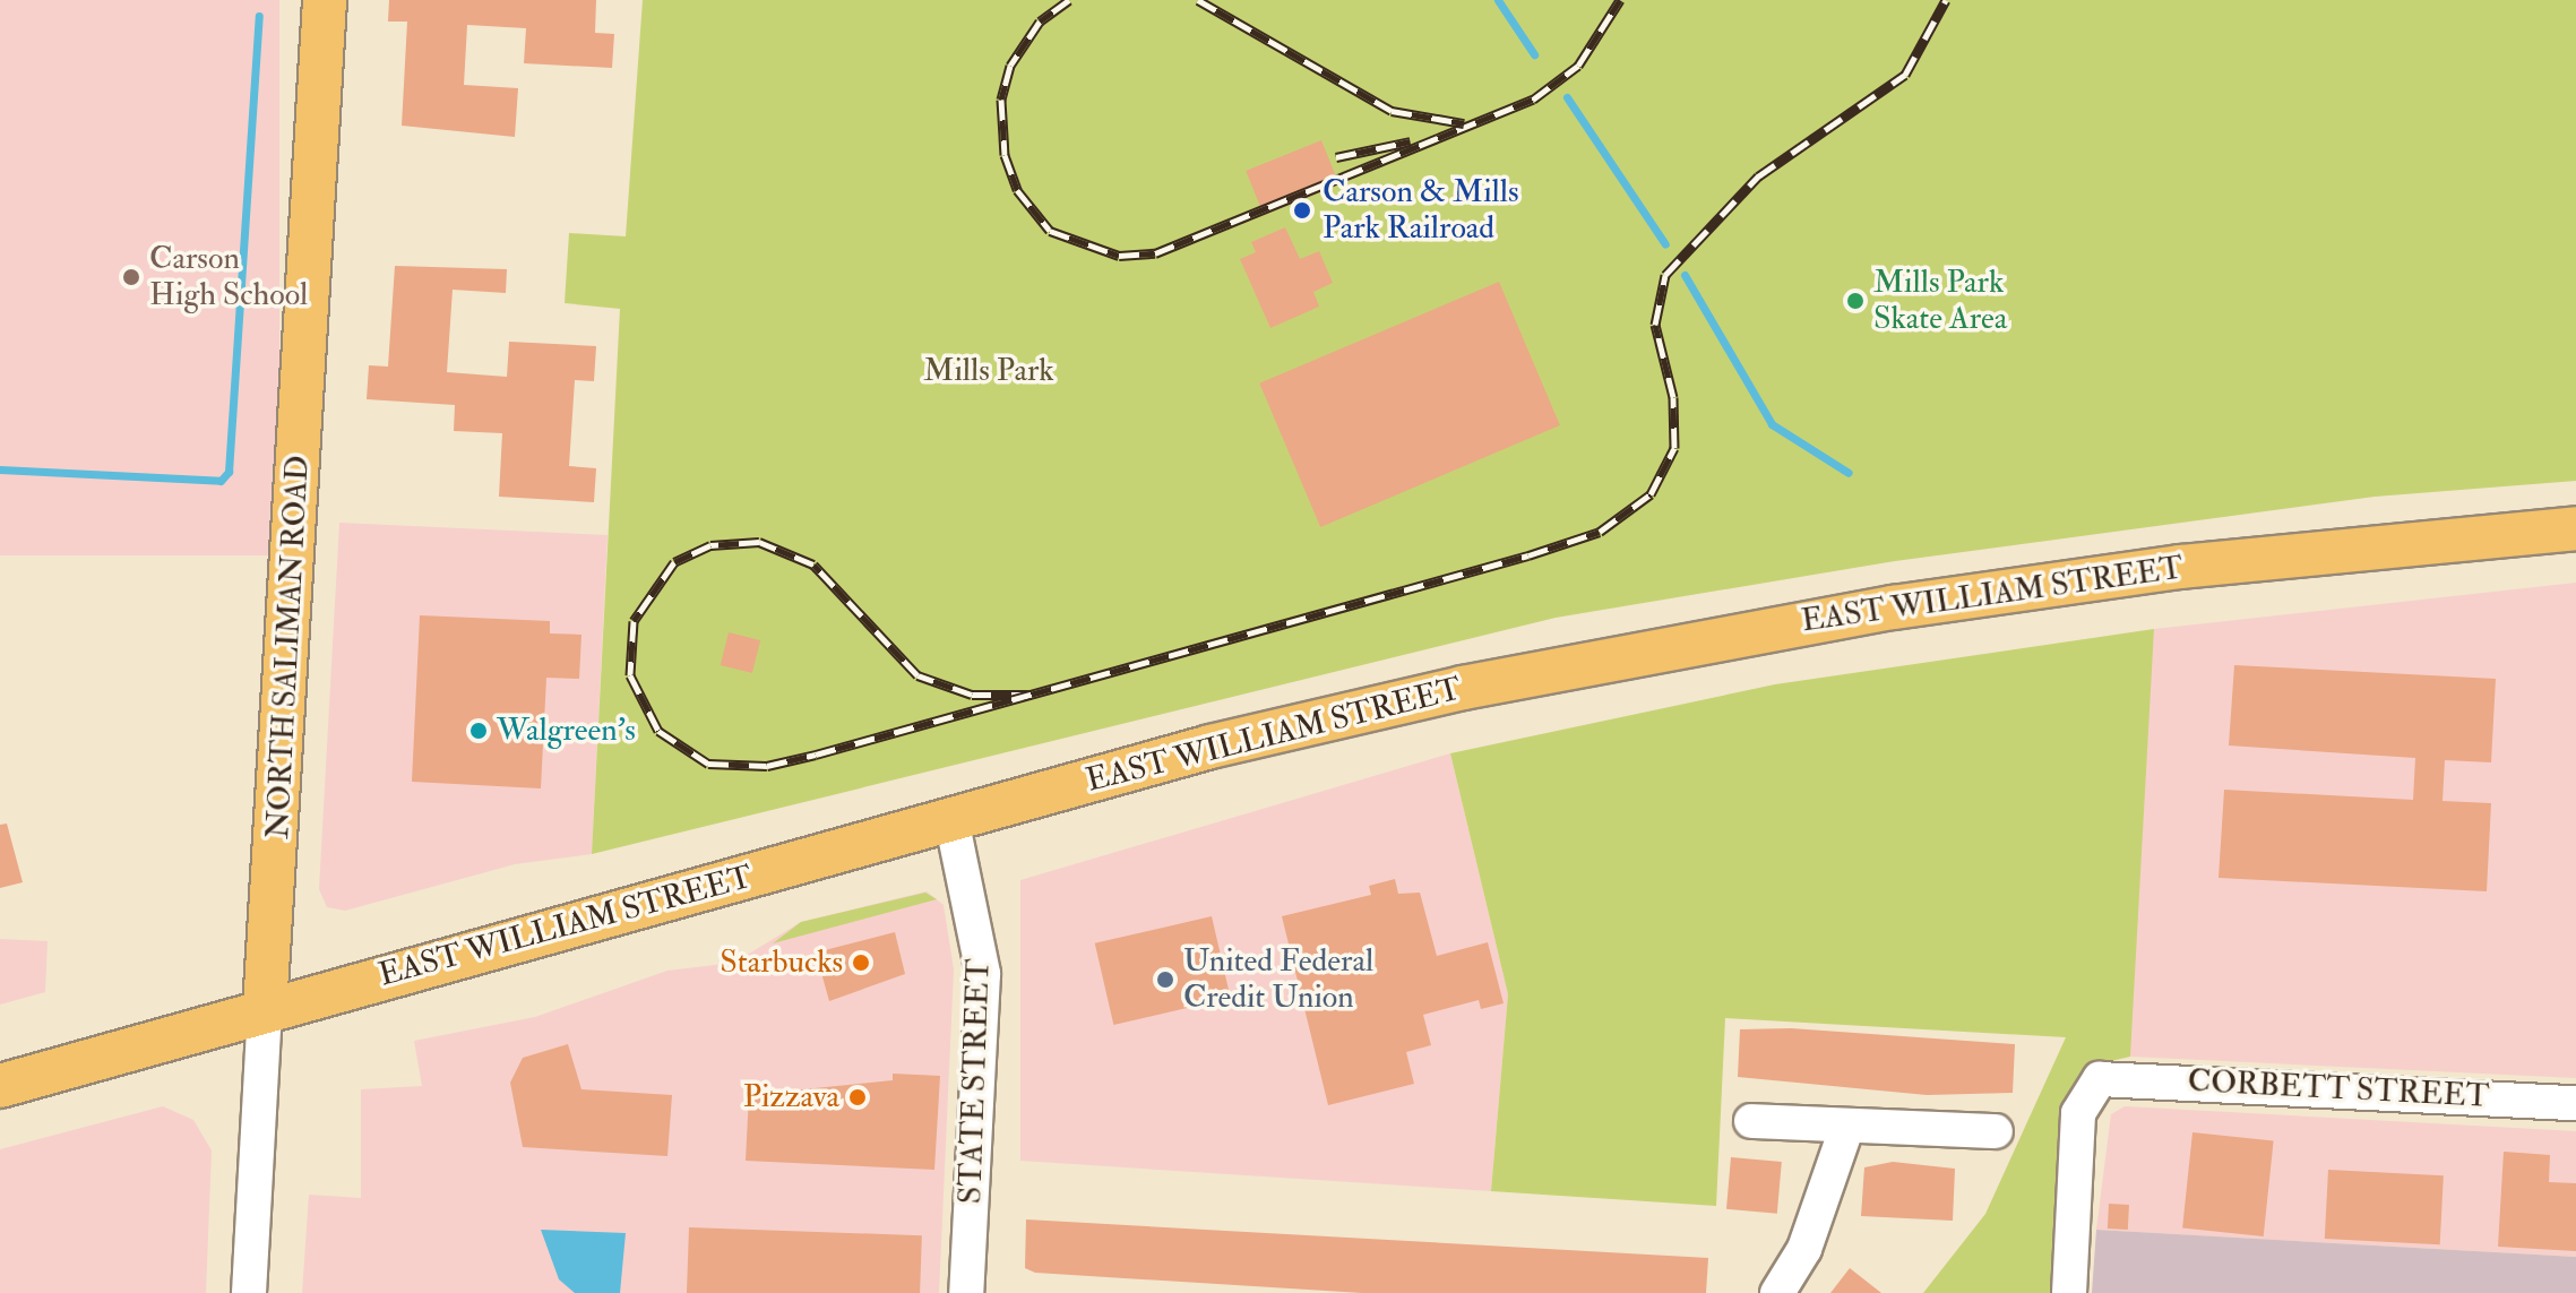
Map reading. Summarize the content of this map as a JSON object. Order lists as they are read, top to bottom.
{
  "streets": {
    "main road": ["EAST WILLIAM STREET", "NORTH SALIMAN ROAD"],
    "street": ["STATE STREET", "CORBETT STREET"]
  },
  "crossings": [
    ["EAST WILLIAM STREET", "NORTH SALIMAN ROAD"],
    ["EAST WILLIAM STREET", "STATE STREET"]
  ],
  "parks": ["Mills Park"],
  "places": [
    "Carson & Mills Park Railroad",
    "Carson High School",
    "Mills Park Skate Area",
    "Walgreen's",
    "Starbucks",
    "United Federal Credit Union",
    "Pizzava"
  ]
}
